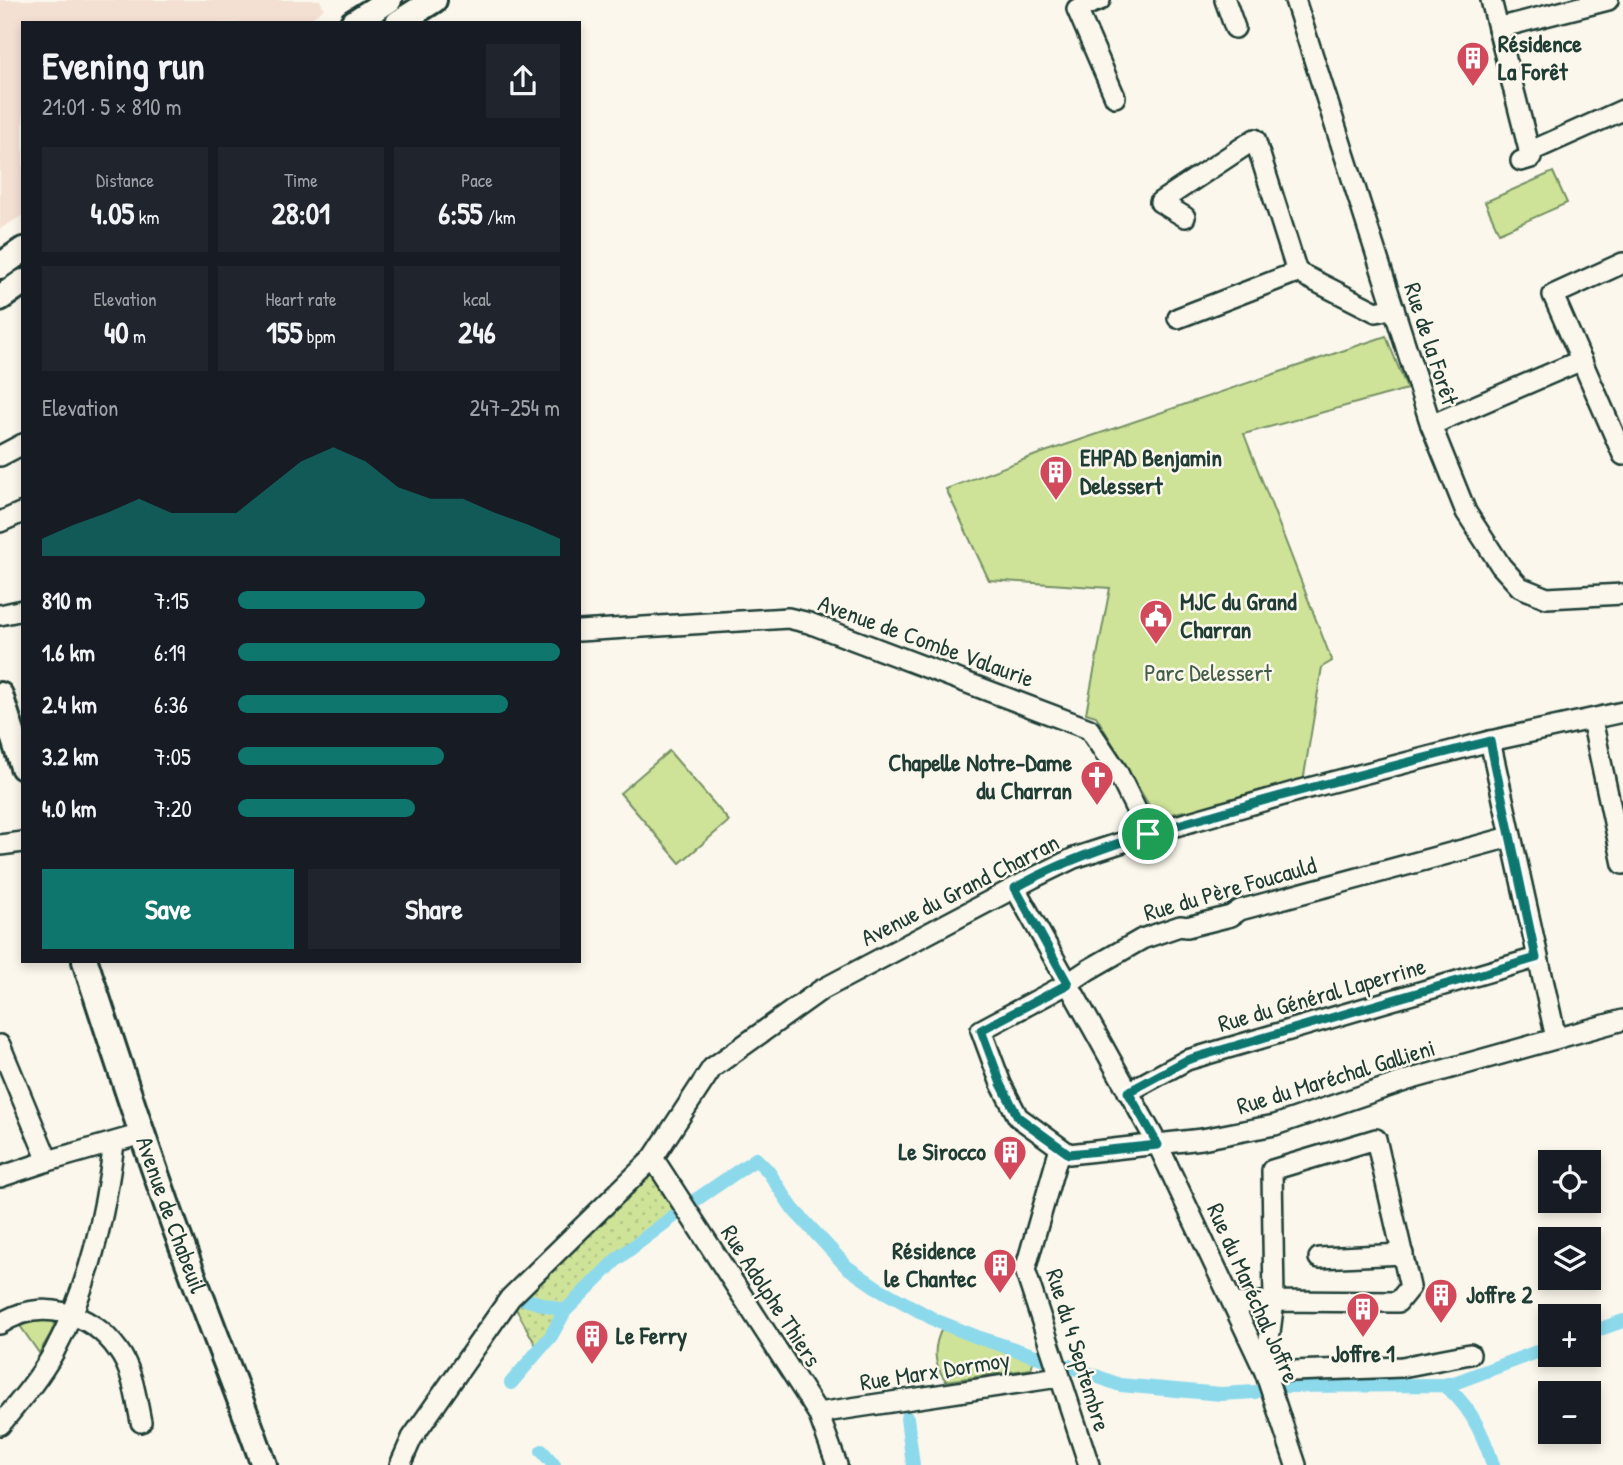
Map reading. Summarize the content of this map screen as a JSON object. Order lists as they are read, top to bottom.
{
  "streets": {
    "main road": ["Avenue de Chabeuil"],
    "street": [
      "Rue de la Forêt",
      "Avenue de Combe Valaurie",
      "Rue du Père Foucauld",
      "Avenue du Grand Charran",
      "Rue du Général Laperrine",
      "Rue du Maréchal Gallieni",
      "Rue du Maréchal Joffre",
      "Rue Adolphe Thiers",
      "Rue du 4 Septembre",
      "Rue Marx Dormoy"
    ]
  },
  "crossings": [
    ["Avenue de Combe Valaurie", "Avenue du Grand Charran"],
    ["Rue du Père Foucauld", "Rue du Maréchal Gallieni"],
    ["Rue du Père Foucauld", "Rue du Maréchal Joffre"],
    ["Rue du Père Foucauld", "Rue du 4 Septembre"],
    ["Avenue du Grand Charran", "Rue du Maréchal Joffre"],
    ["Avenue du Grand Charran", "Rue Adolphe Thiers"],
    ["Rue du Général Laperrine", "Rue du Maréchal Joffre"],
    ["Rue du Maréchal Gallieni", "Rue du Maréchal Joffre"],
    ["Rue du Maréchal Gallieni", "Rue du 4 Septembre"],
    ["Rue Adolphe Thiers", "Rue Marx Dormoy"],
    ["Rue du 4 Septembre", "Rue Marx Dormoy"]
  ],
  "parks": ["Parc Delessert"],
  "places": {
    "building": [
      "Résidence La Forêt",
      "EHPAD Benjamin Delessert",
      "Le Sirocco",
      "Résidence le Chantec",
      "Joffre 2",
      "Joffre 1",
      "Le Ferry"
    ],
    "public building": ["MJC du Grand Charran"],
    "church": ["Chapelle Notre-Dame du Charran"]
  },
  "page": {
    "heading": ["Evening run", "21:01 · 5 × 810 m"],
    "stats": [
      ["Distance", "4.05 km"],
      ["Time", "28:01"],
      ["Pace", "6:55 /km"],
      ["Elevation", "40 m"],
      ["Heart rate", "155 bpm"],
      ["kcal", "246"]
    ],
    "chart": ["Elevation", "247–254 m"],
    "list": [
      {
        "name": "810 m",
        "note": "7:15"
      },
      {
        "name": "1.6 km",
        "note": "6:19"
      },
      {
        "name": "2.4 km",
        "note": "6:36"
      },
      {
        "name": "3.2 km",
        "note": "7:05"
      },
      {
        "name": "4.0 km",
        "note": "7:20"
      }
    ],
    "buttons": ["Save", "Share"],
    "map_buttons": ["+", "−"]
  }
}
